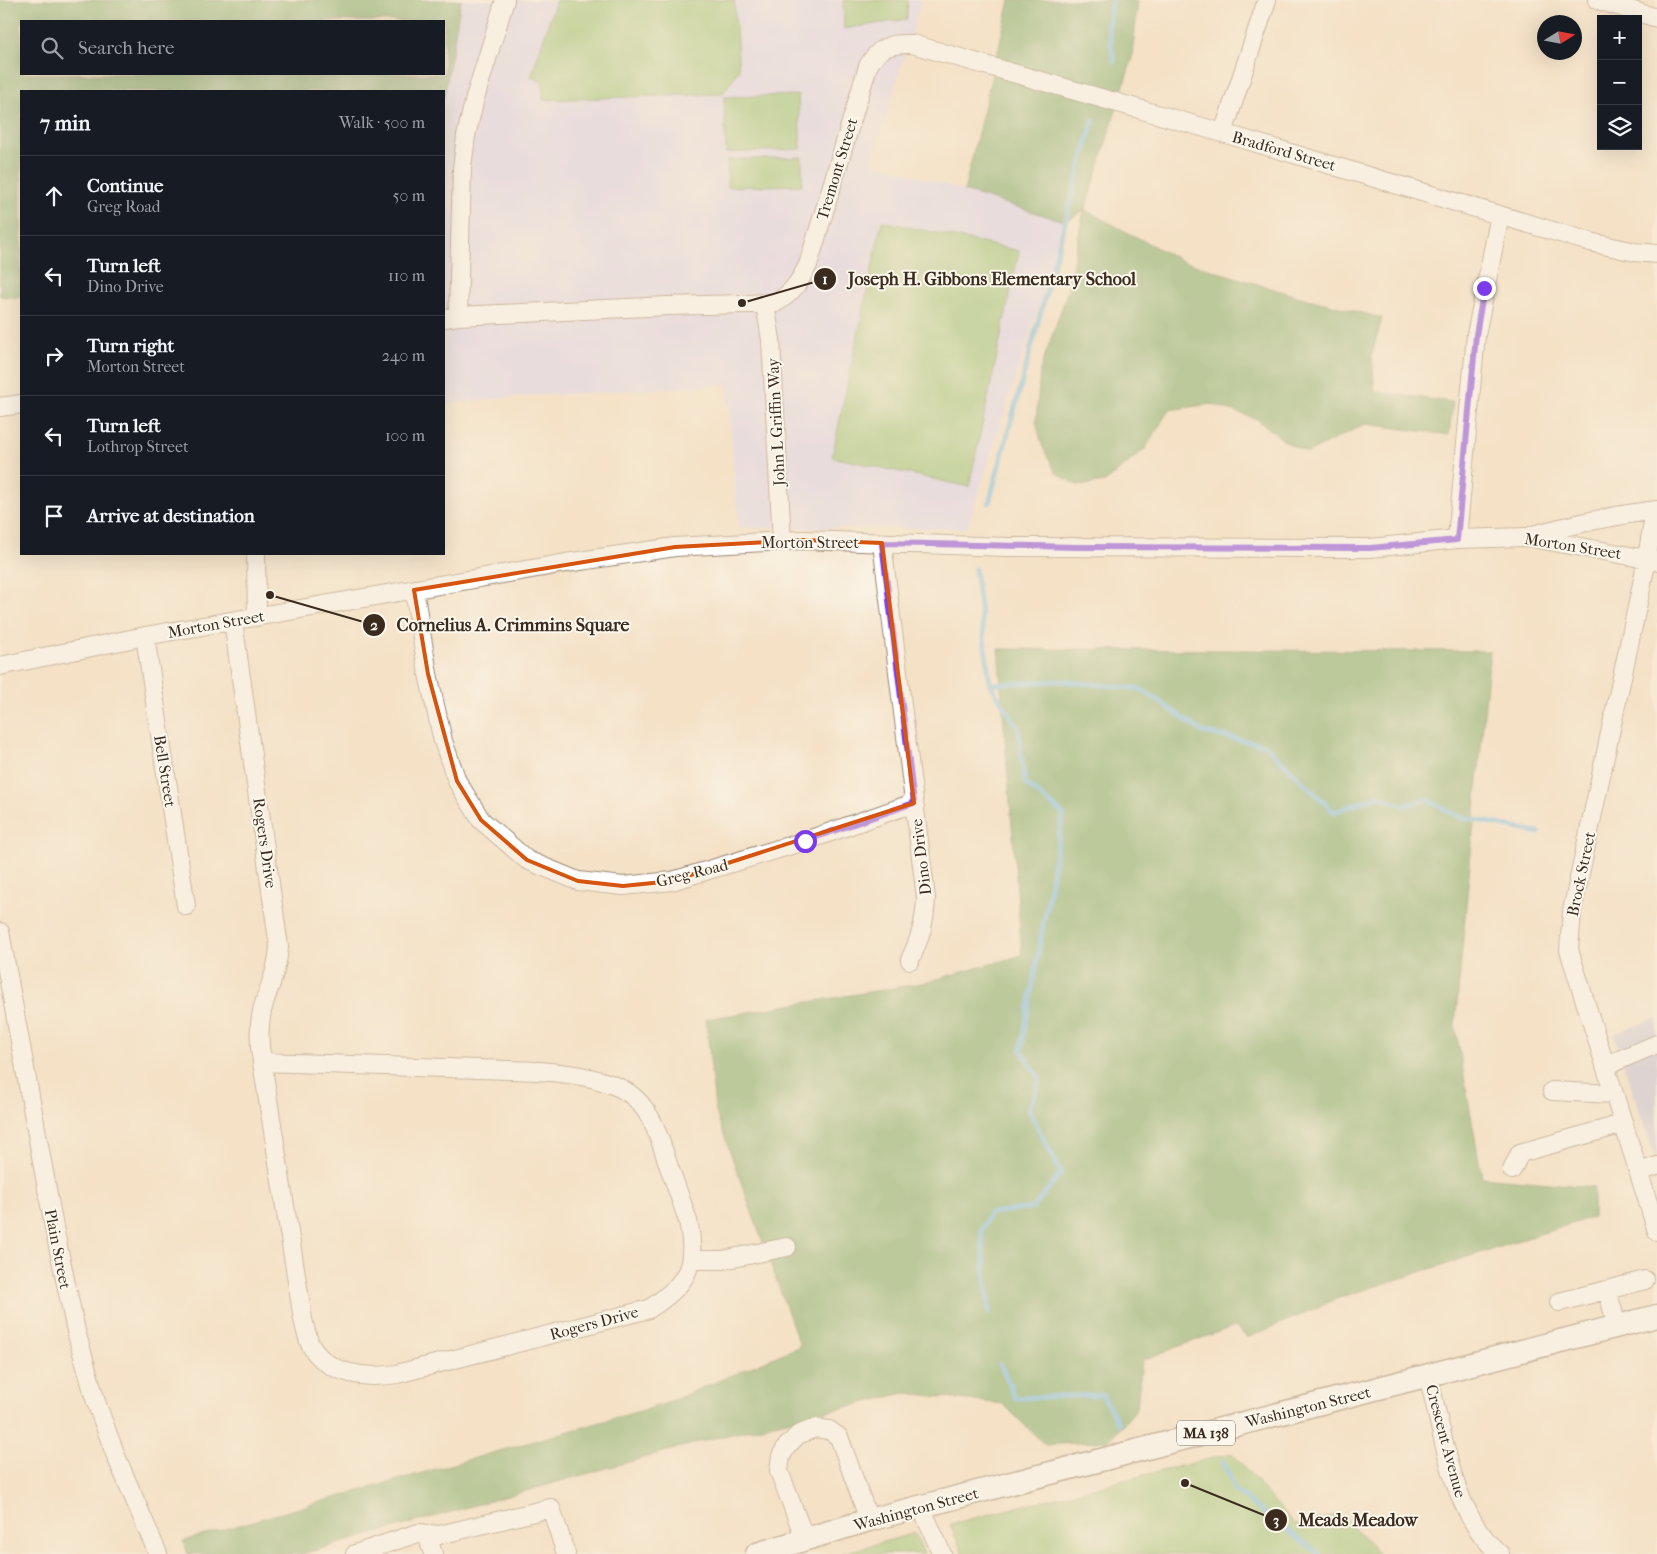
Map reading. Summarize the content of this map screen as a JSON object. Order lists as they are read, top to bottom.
{
  "streets": {
    "main road": ["Washington Street", "MA 138"],
    "street": [
      "Bradford Street",
      "Tremont Street",
      "John L Griffin Way",
      "Morton Street",
      "Bell Street",
      "Rogers Drive",
      "Dino Drive",
      "Greg Road",
      "Brock Street",
      "Plain Street",
      "Crescent Avenue"
    ]
  },
  "crossings": [
    ["Bradford Street", "Tremont Street"],
    ["Tremont Street", "John L Griffin Way"],
    ["John L Griffin Way", "Morton Street"],
    ["Morton Street", "Bell Street"],
    ["Morton Street", "Rogers Drive"],
    ["Morton Street", "Dino Drive"],
    ["Morton Street", "Greg Road"],
    ["Morton Street", "Brock Street"],
    ["Dino Drive", "Greg Road"],
    ["Washington Street", "Crescent Avenue"]
  ],
  "places": ["Joseph H. Gibbons Elementary School", "Cornelius A. Crimmins Square", "Meads Meadow"],
  "north": "right",
  "page": {
    "map_buttons": ["+", "−"],
    "search": "Search here",
    "heading": ["7 min", "Walk · 500 m"],
    "list": [
      ["Continue", "Greg Road", "50 m"],
      ["Turn left", "Dino Drive", "110 m"],
      ["Turn right", "Morton Street", "240 m"],
      ["Turn left", "Lothrop Street", "100 m"],
      "Arrive at destination"
    ]
  }
}
